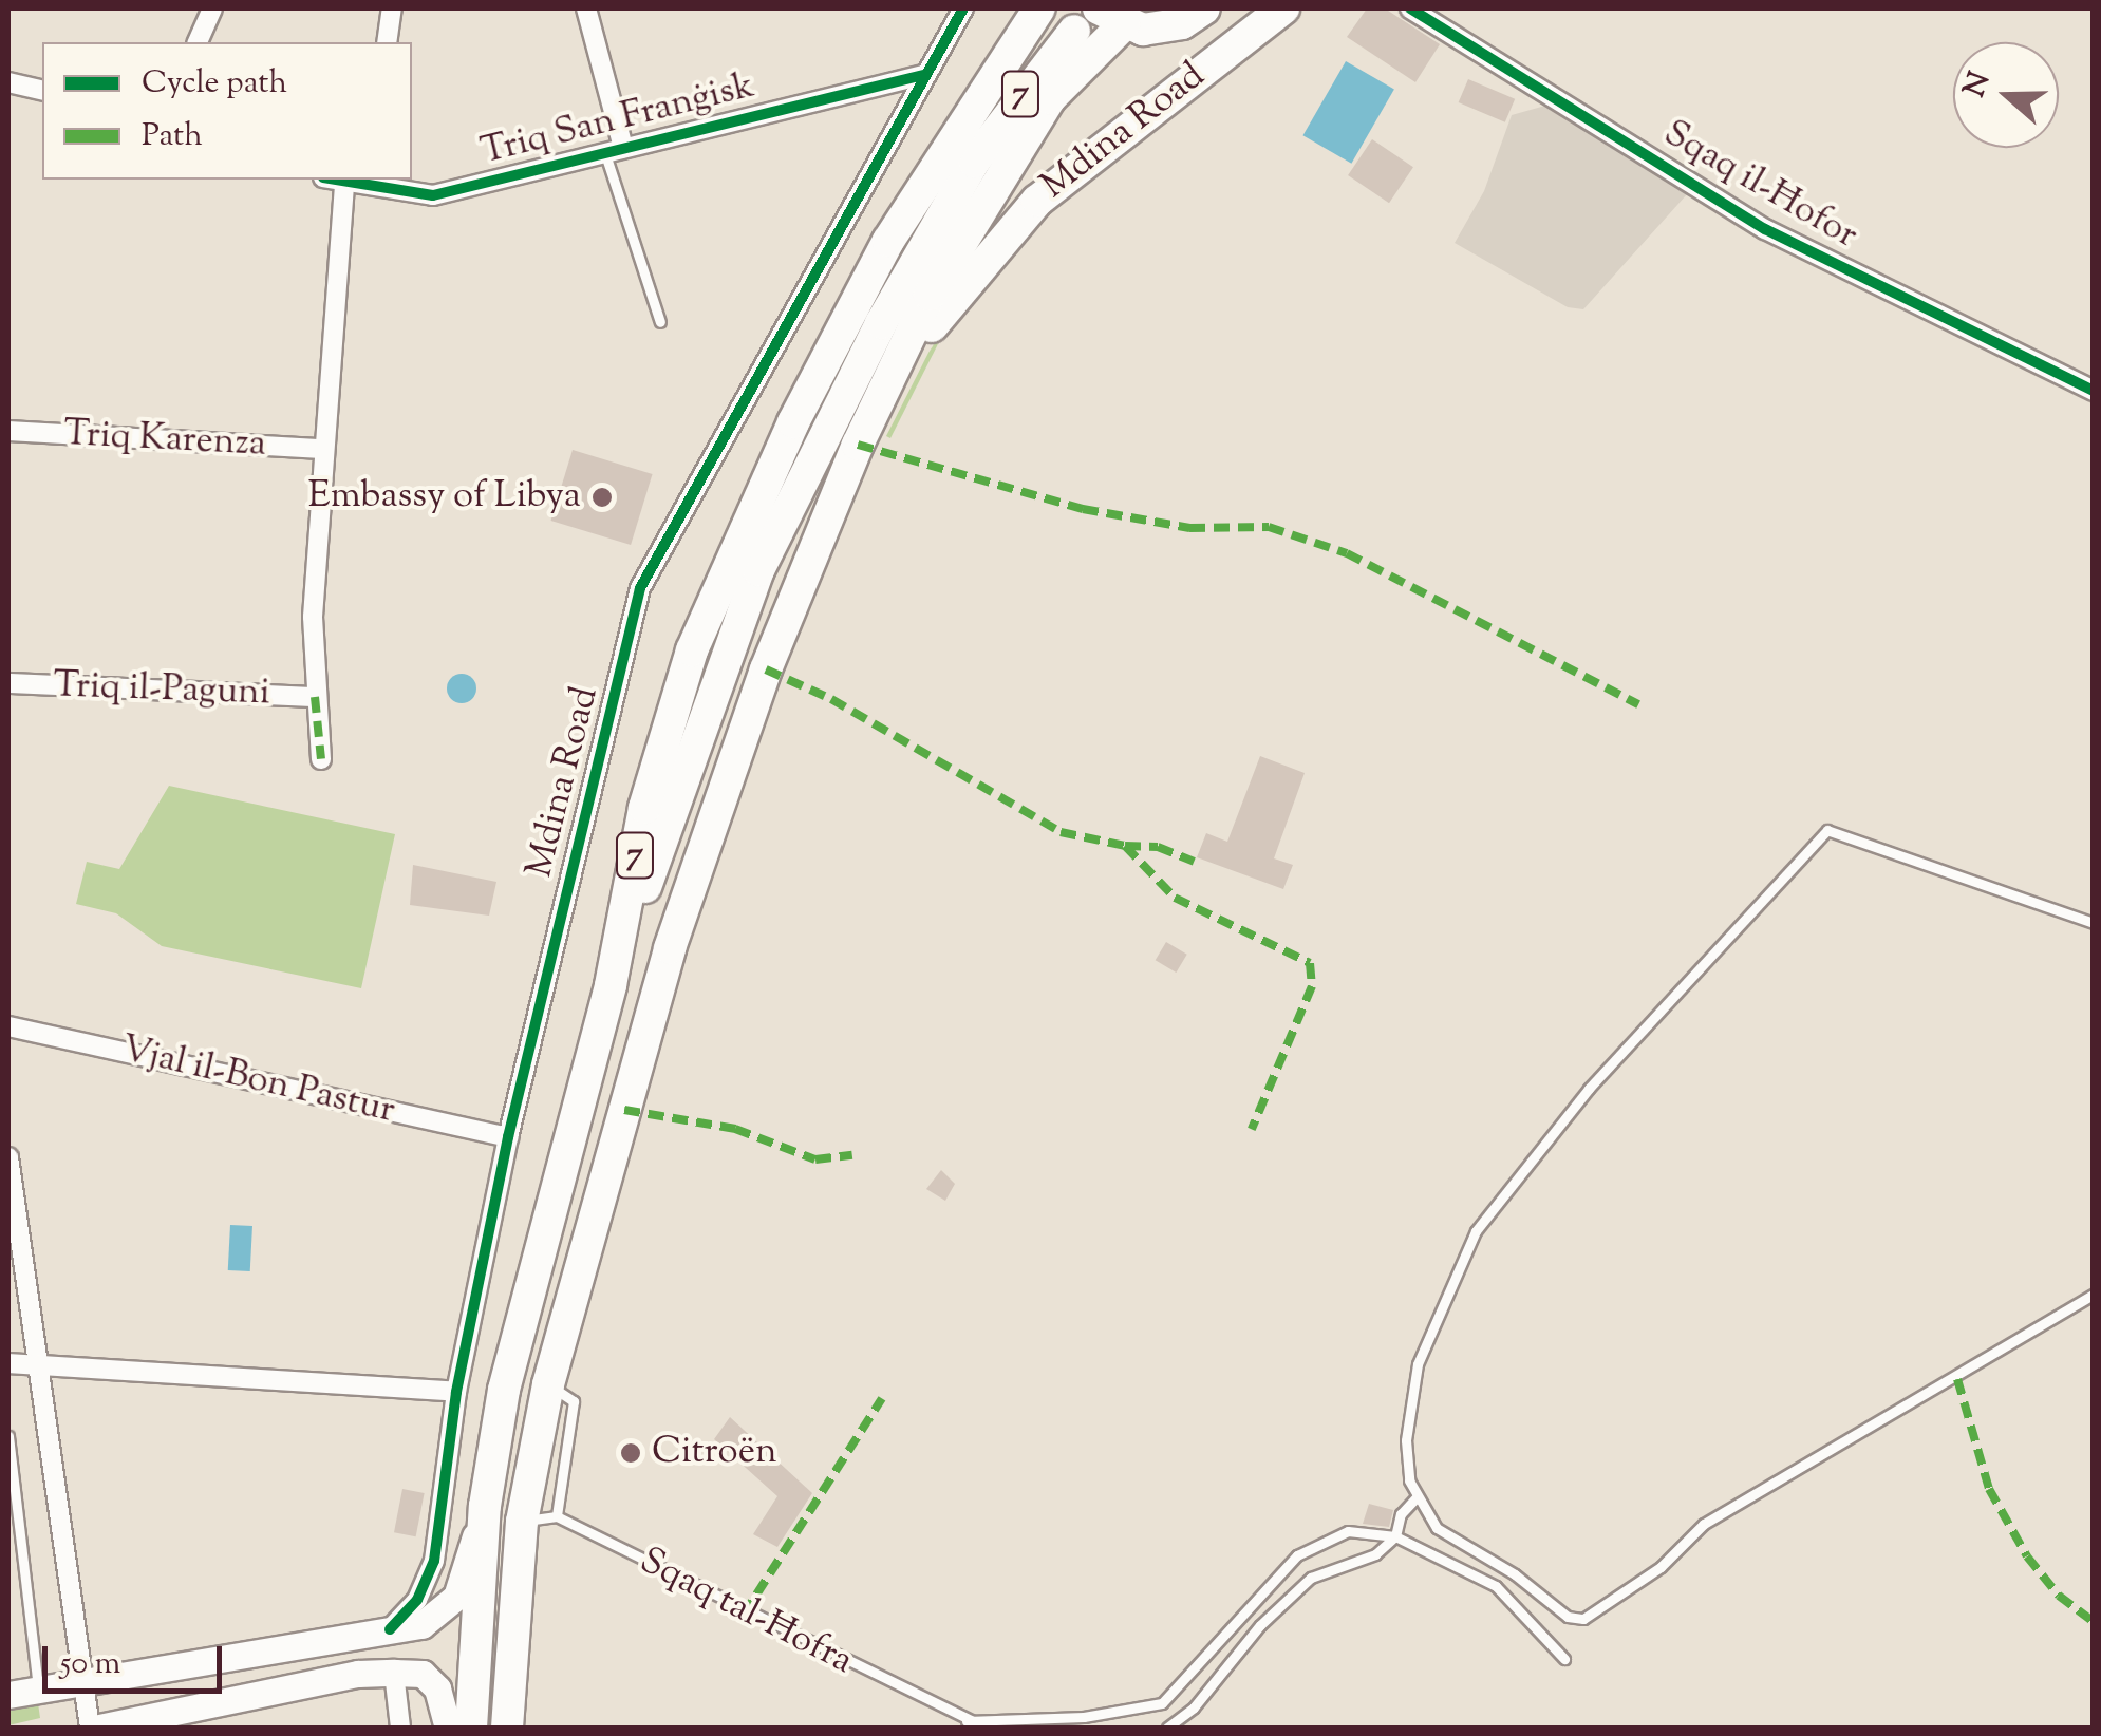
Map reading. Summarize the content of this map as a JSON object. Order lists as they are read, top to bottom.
{
  "streets": {
    "highway": ["7", "Mdina Road"],
    "street": [
      "Triq San Franġisk",
      "Sqaq il-Ħofor",
      "Triq Karenza",
      "Triq il-Paguni",
      "Vjal il-Bon Pastur"
    ],
    "lane": ["Sqaq tal-Ħofra"]
  },
  "crossings": [
    ["Triq San Franġisk", "Mdina Road"],
    ["Mdina Road", "Vjal il-Bon Pastur"]
  ],
  "places": ["Embassy of Libya", "Citroën"],
  "legend": ["Cycle path", "Path"],
  "scale_bar": "50 m",
  "north": "left"
}
